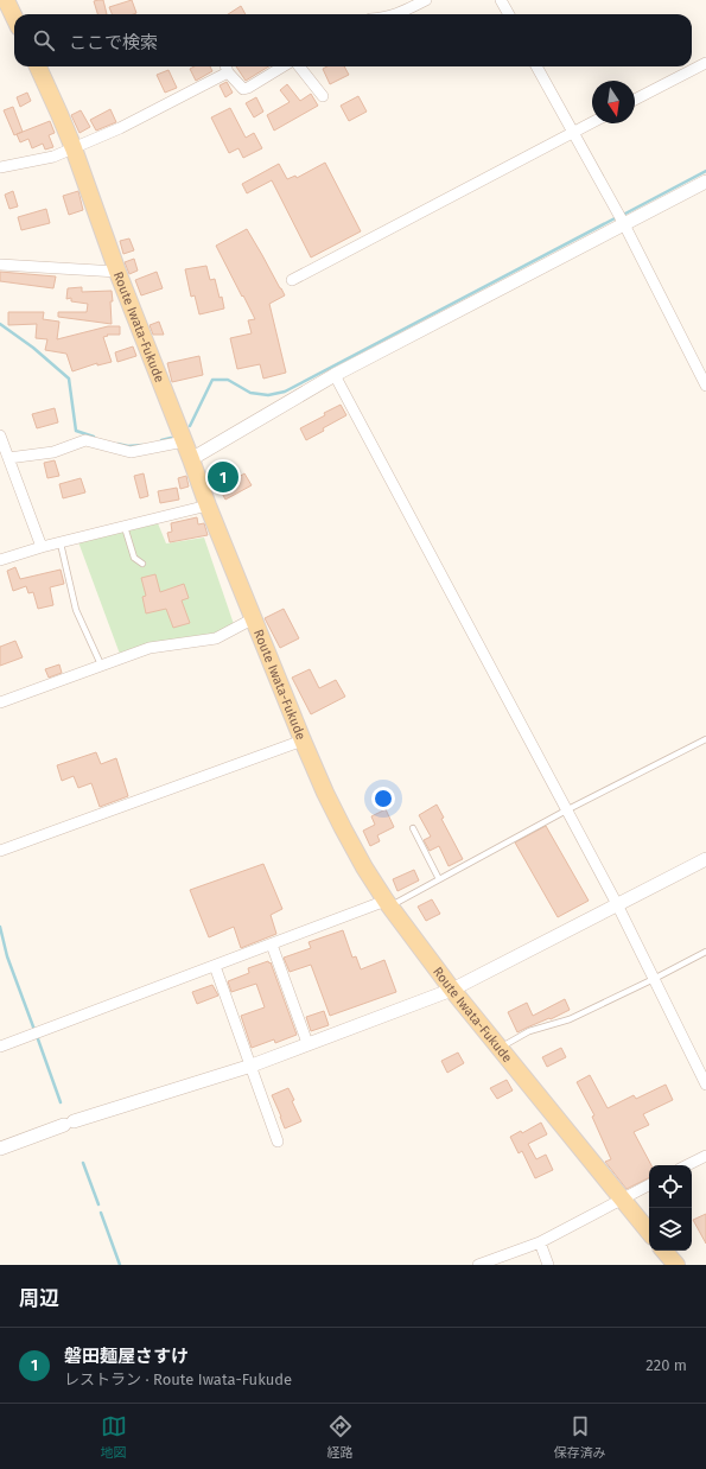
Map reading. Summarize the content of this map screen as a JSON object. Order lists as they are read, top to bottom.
{
  "streets": {
    "main road": ["Route Iwata-Fukude"]
  },
  "north": "bottom",
  "page": {
    "search": "ここで検索",
    "pins": "1",
    "heading": "周辺",
    "list": [
      {
        "mark": "1",
        "name": "磐田麺屋さすけ",
        "note": "レストラン · Route Iwata-Fukude",
        "value": "220 m"
      }
    ],
    "nav": ["地図", "経路", "保存済み"]
  }
}
